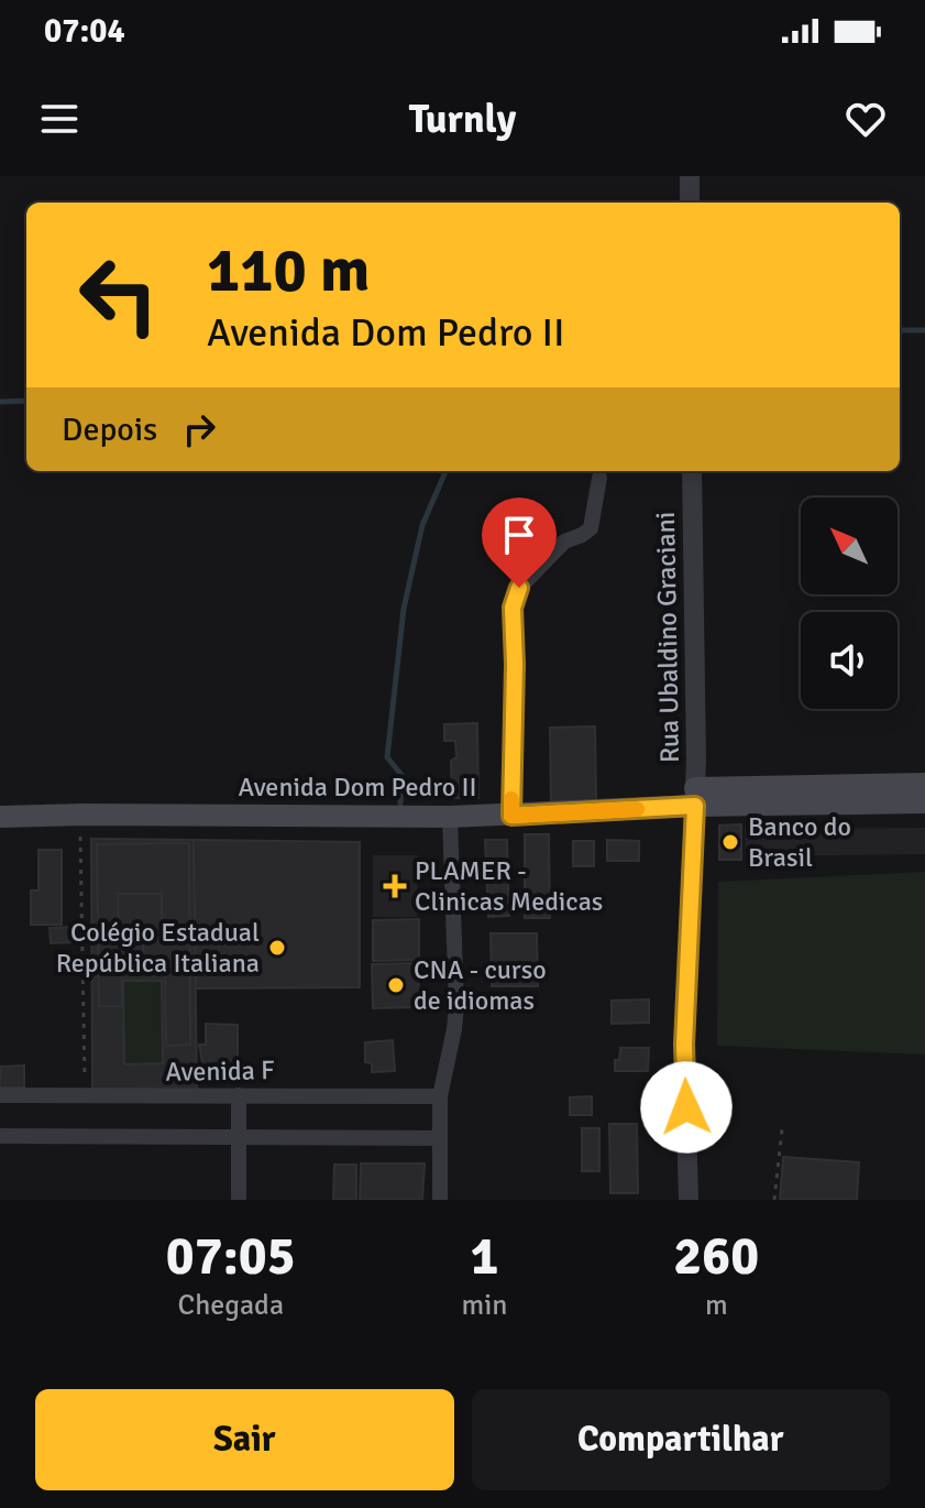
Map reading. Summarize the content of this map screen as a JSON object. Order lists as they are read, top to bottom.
{
  "streets": {
    "main road": ["Avenida Dom Pedro II"],
    "street": ["Rua Ubaldino Graciani", "Avenida F"]
  },
  "crossings": [
    ["Rua Ubaldino Graciani", "Avenida Dom Pedro II"]
  ],
  "places": {
    "other": ["Banco do Brasil", "Colégio Estadual República Italiana", "CNA - curso de idiomas"],
    "health": ["PLAMER - Clinicas Medicas"]
  },
  "north": "top left",
  "page": {
    "status": "07:04",
    "header": "Turnly",
    "turn": ["110 m", "Avenida Dom Pedro II"],
    "then": "Depois",
    "eta": [
      "07:05",
      "Chegada",
      "1",
      "min",
      "260",
      "m"
    ],
    "buttons": ["Sair", "Compartilhar"]
  }
}
